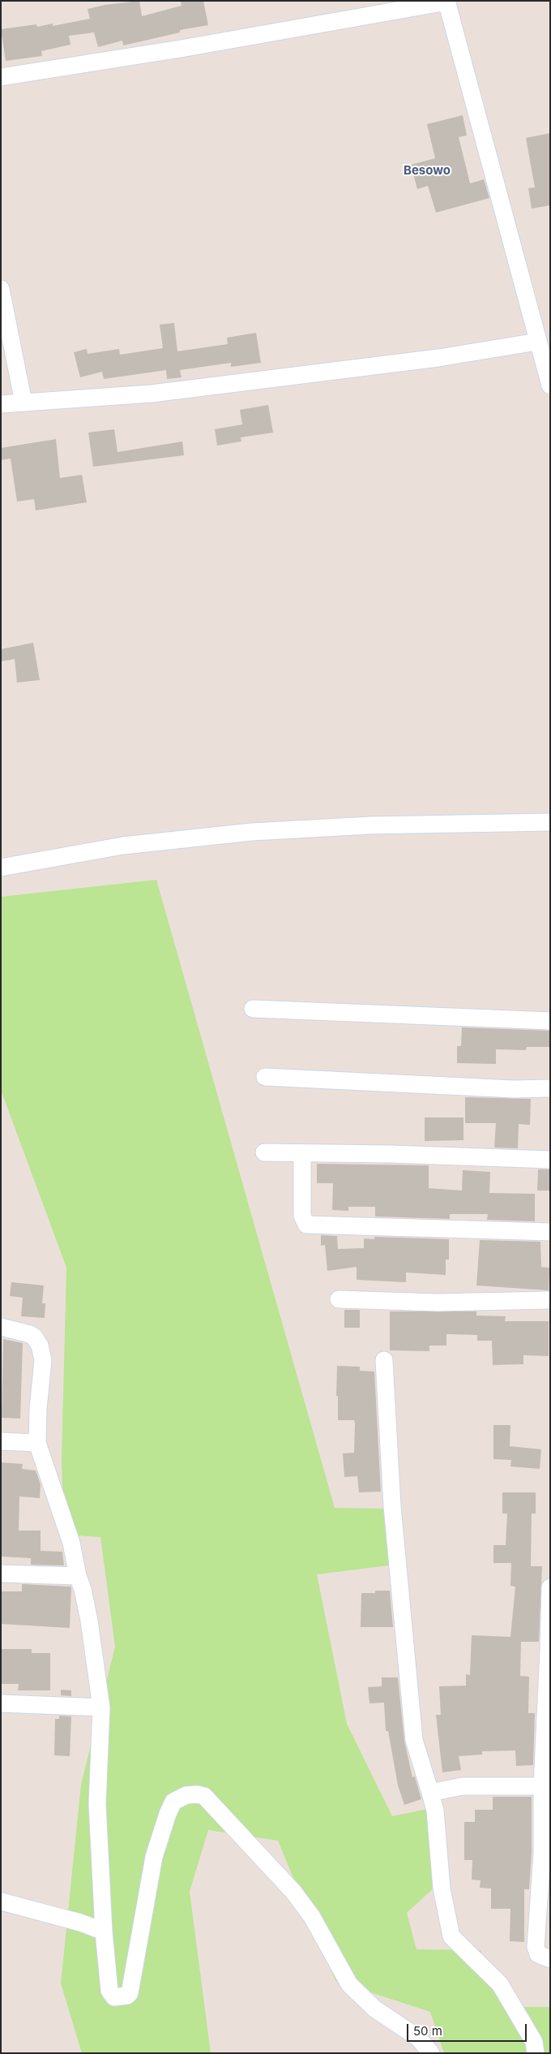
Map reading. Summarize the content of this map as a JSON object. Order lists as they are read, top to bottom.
{
  "districts": ["Besowo"],
  "scale_bar": "50 m"
}
